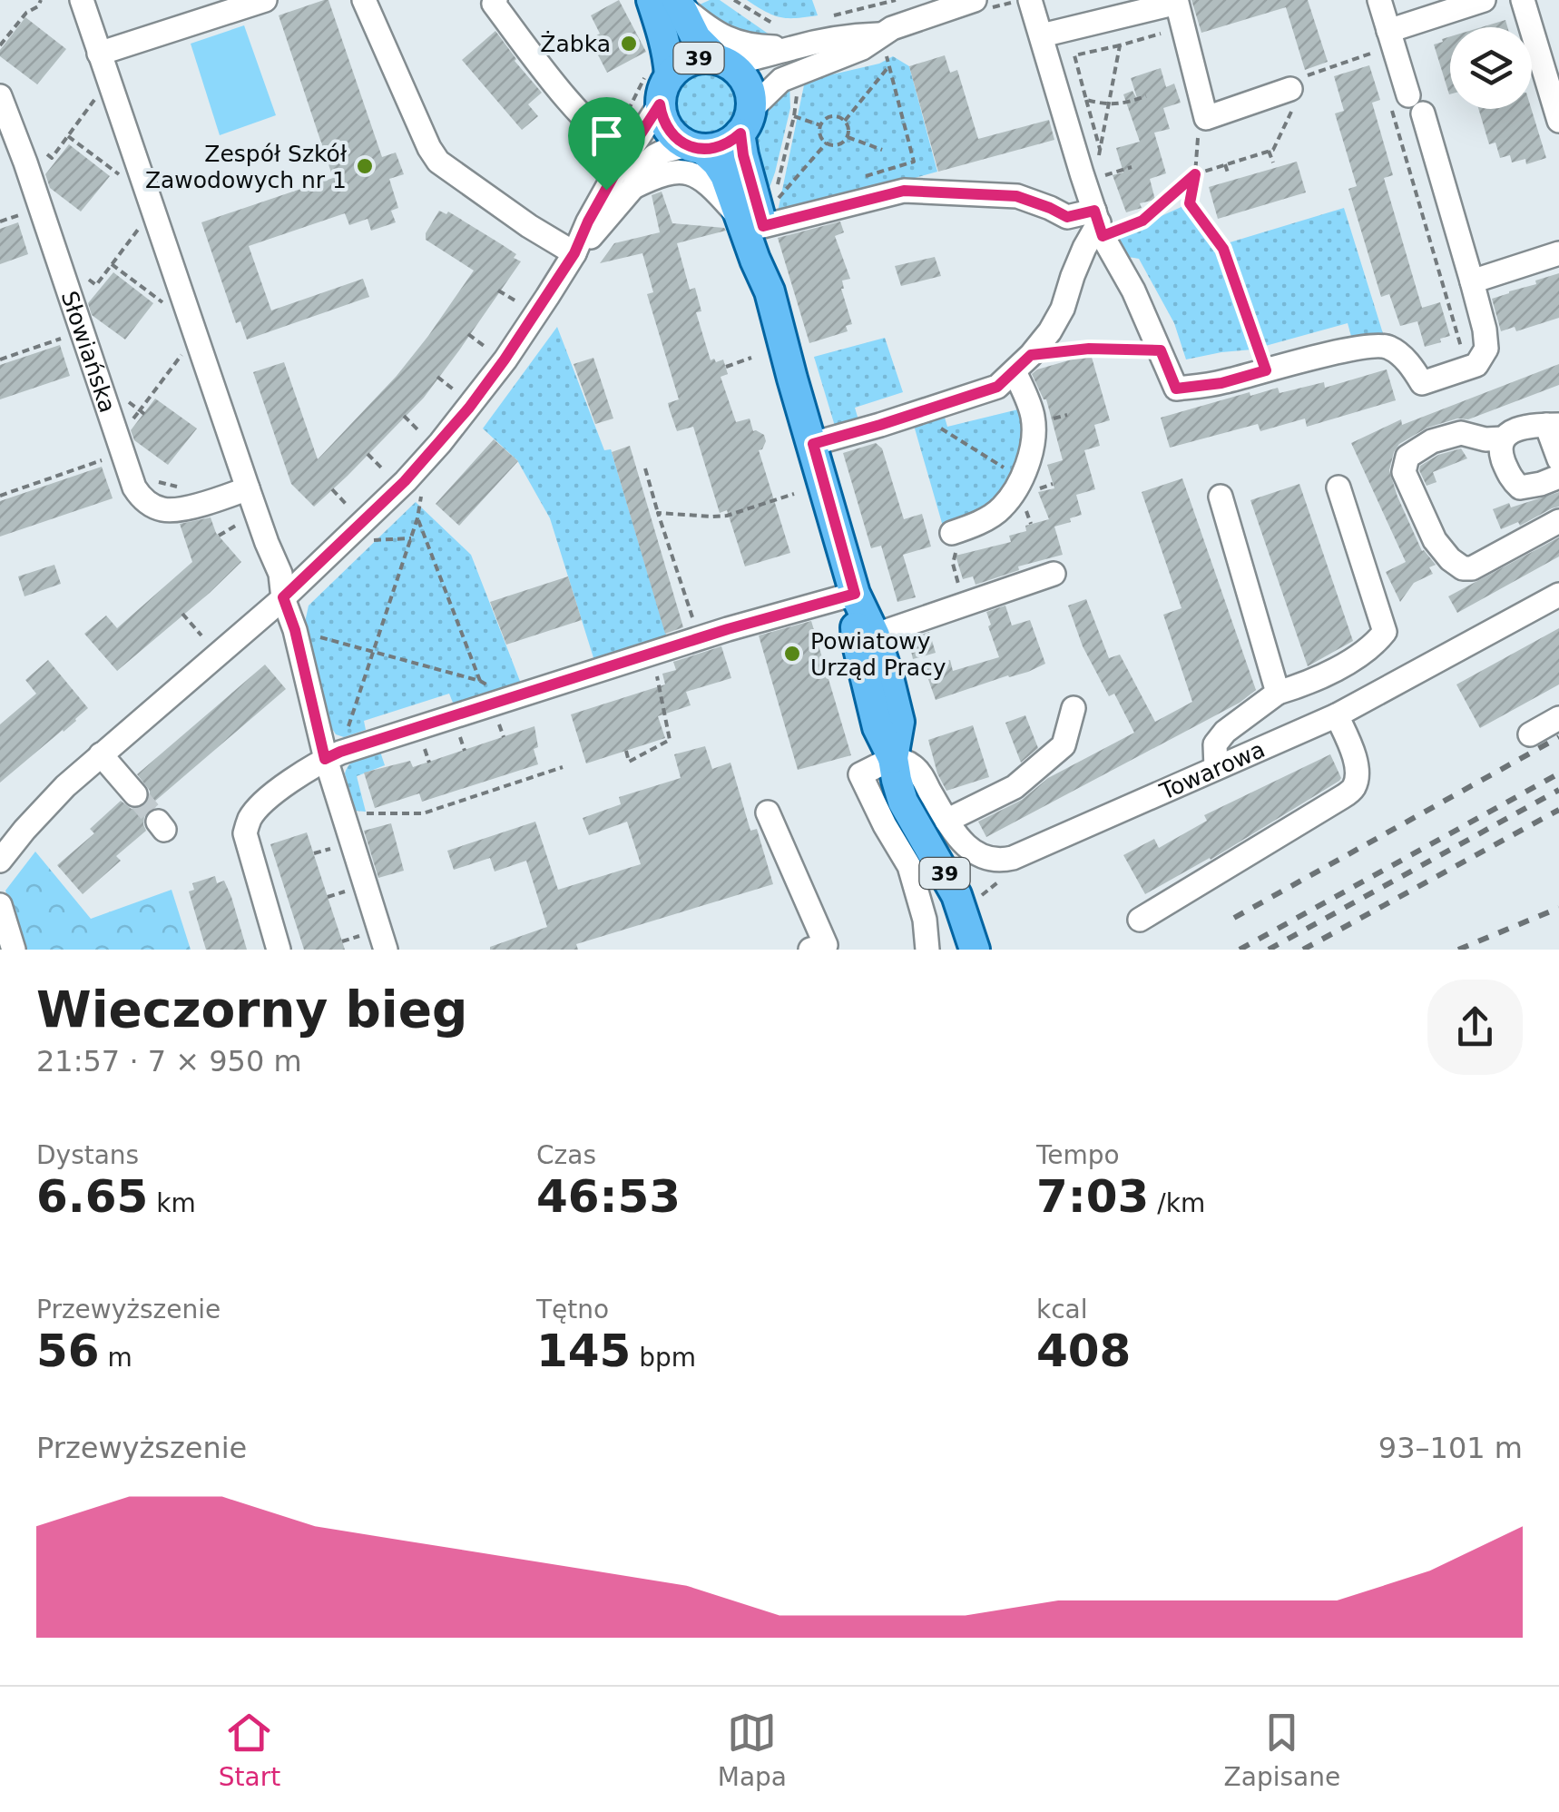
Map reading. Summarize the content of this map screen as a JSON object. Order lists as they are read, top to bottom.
{
  "streets": {
    "main road": ["39"],
    "street": ["Słowiańska", "Towarowa"]
  },
  "crossings": [
    ["39", "Towarowa"]
  ],
  "places": ["Żabka", "Zespół Szkół Zawodowych nr 1", "Powiatowy Urząd Pracy"],
  "page": {
    "heading": ["Wieczorny bieg", "21:57 · 7 × 950 m"],
    "stats": [
      ["Dystans", "6.65 km"],
      ["Czas", "46:53"],
      ["Tempo", "7:03 /km"],
      ["Przewyższenie", "56 m"],
      ["Tętno", "145 bpm"],
      ["kcal", "408"]
    ],
    "chart": ["Przewyższenie", "93–101 m"],
    "tabs": ["Start", "Mapa", "Zapisane"]
  }
}
